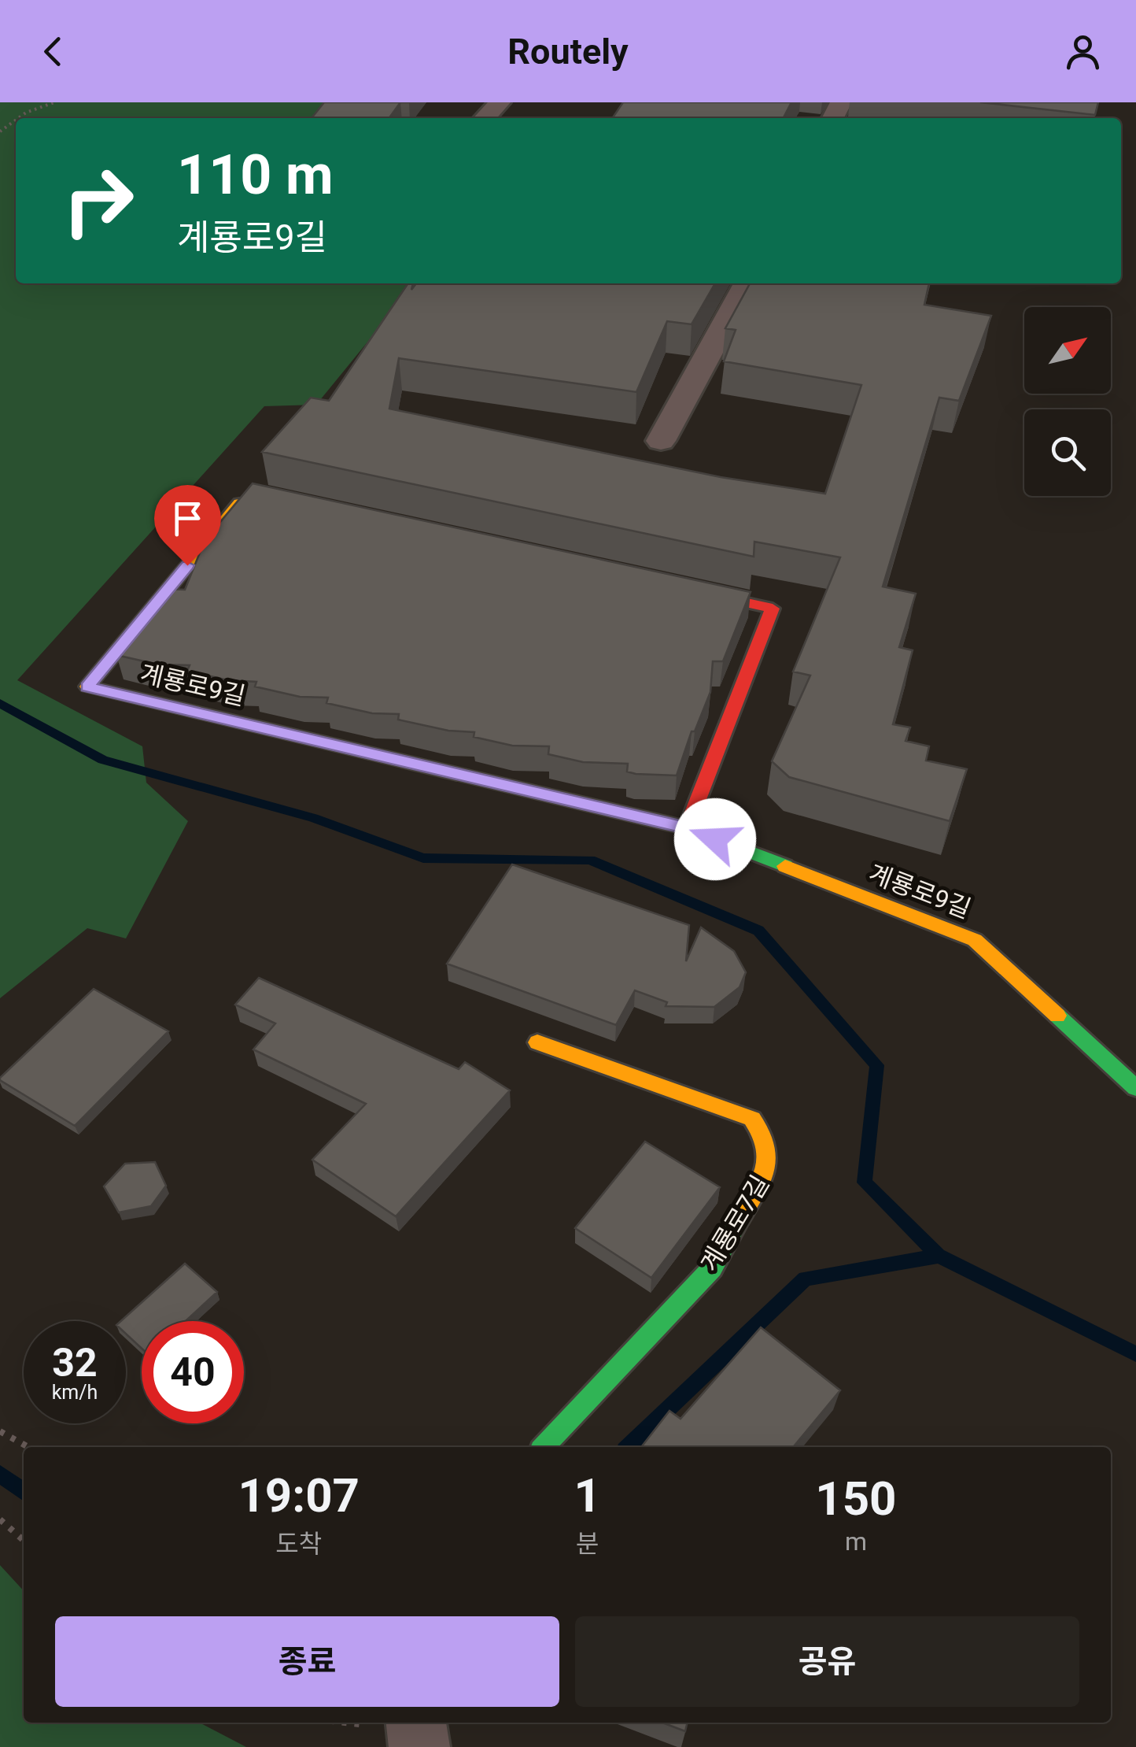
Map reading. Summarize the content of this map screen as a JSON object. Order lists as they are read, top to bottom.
{
  "streets": {
    "street": ["계룡로9길", "계룡로7길"]
  },
  "north": "top right",
  "page": {
    "header": "Routely",
    "turn": ["110 m", "계룡로9길"],
    "speed": "32 km/h",
    "limit": "40",
    "eta": [
      "19:07",
      "도착",
      "1",
      "분",
      "150",
      "m"
    ],
    "buttons": ["종료", "공유"]
  }
}
